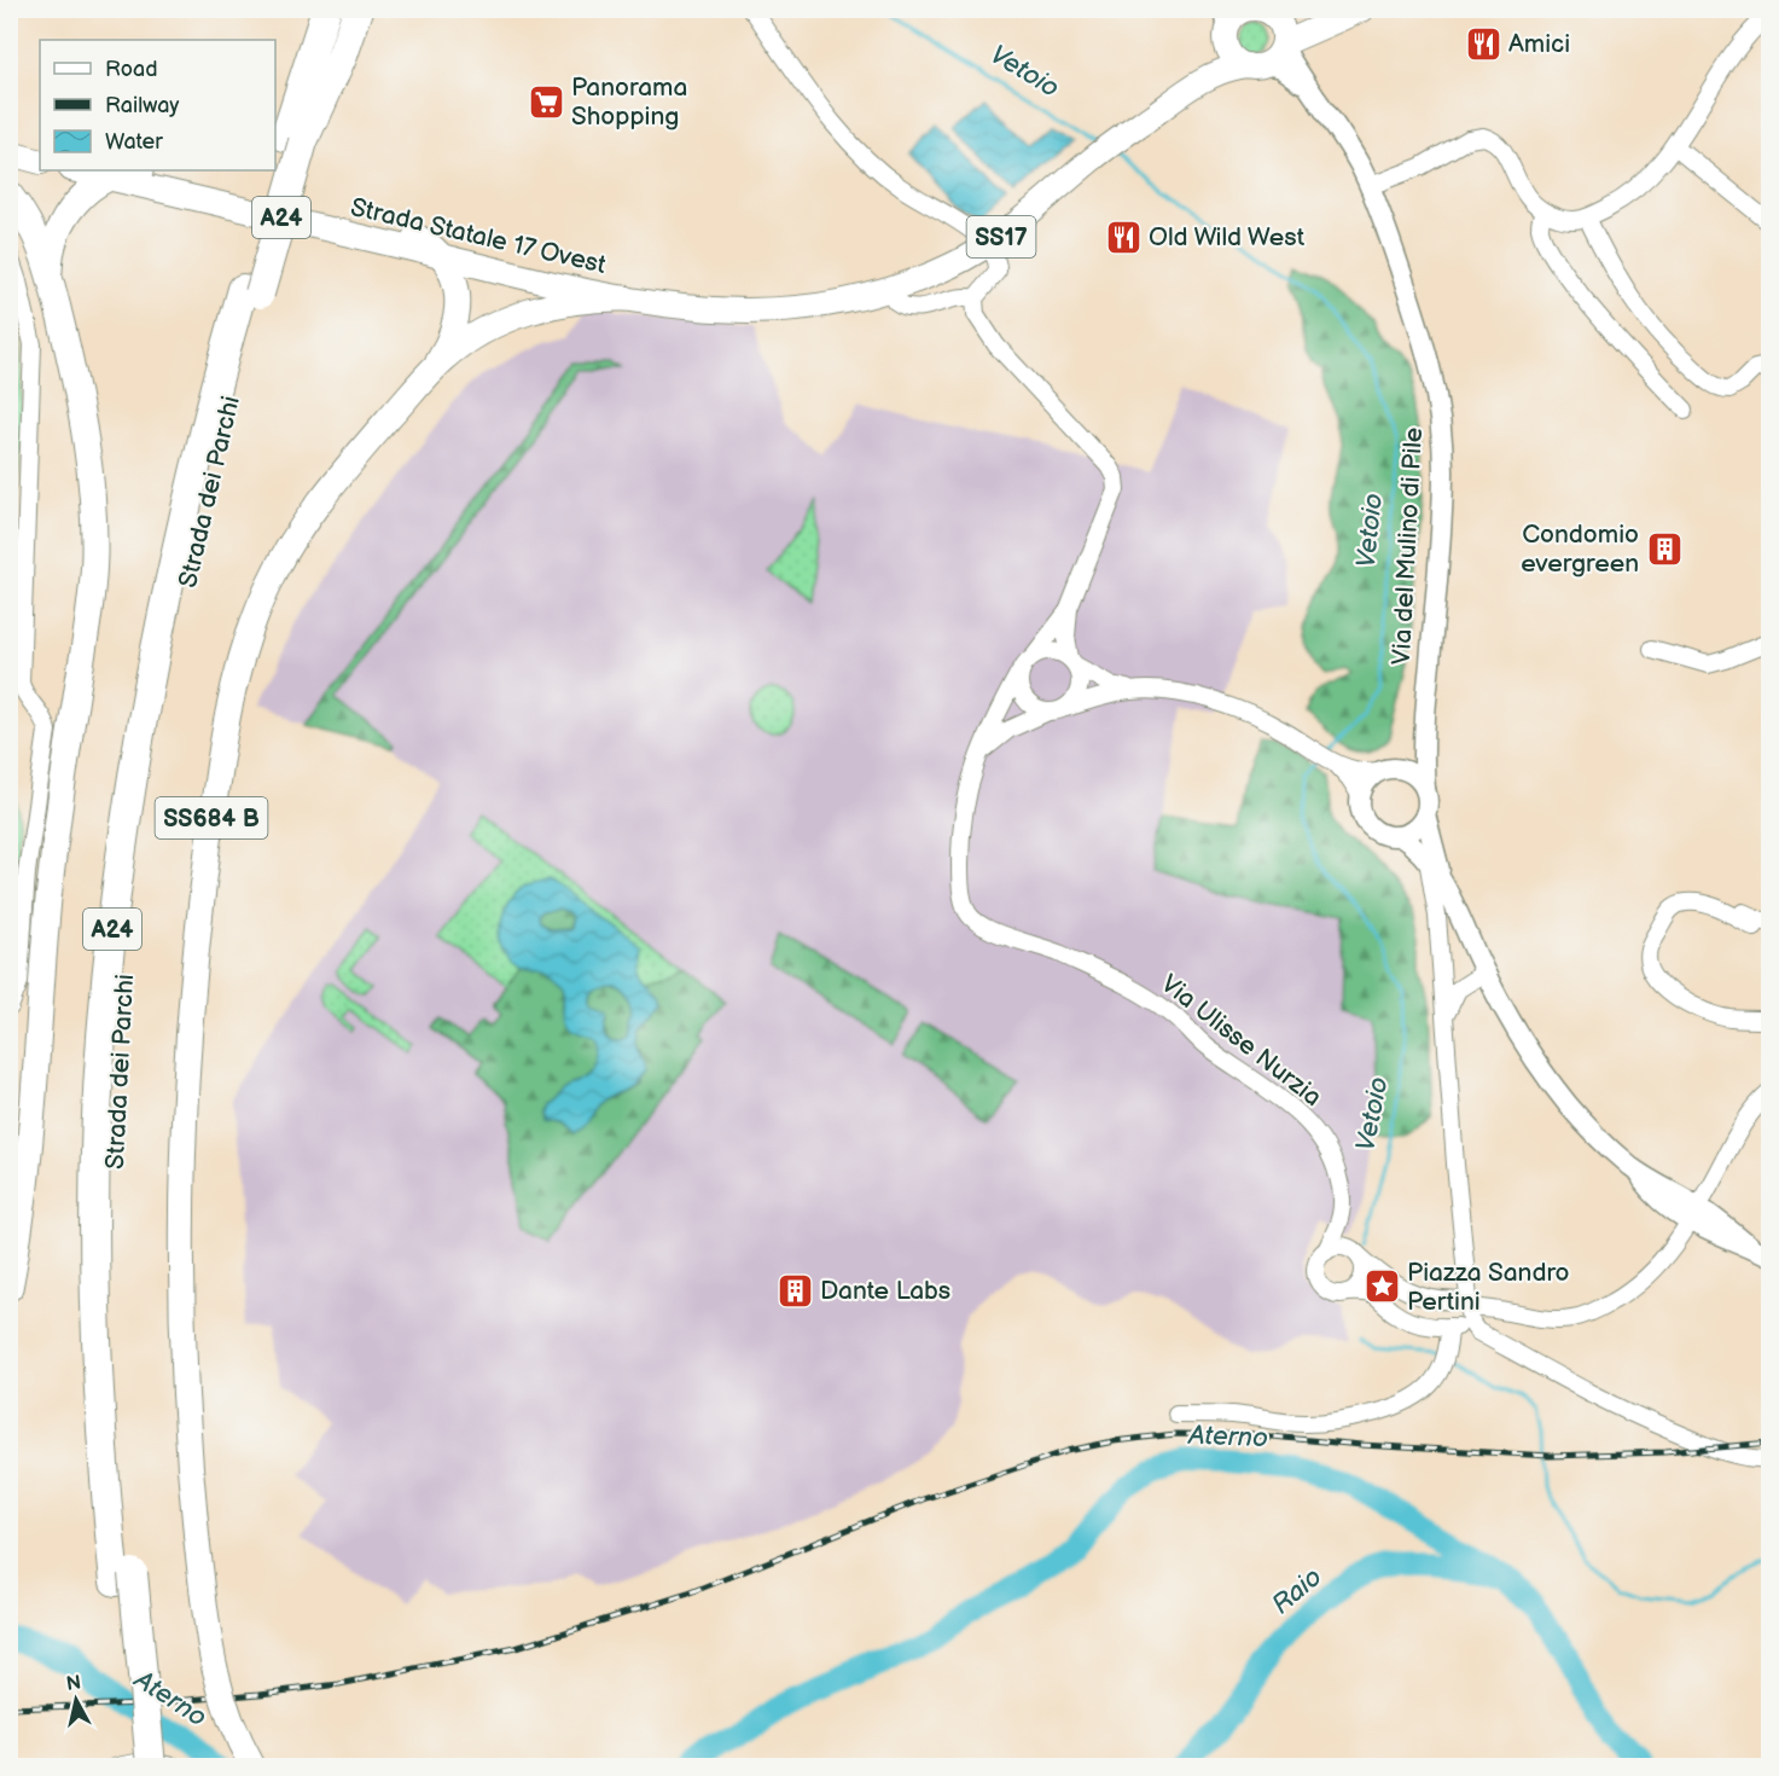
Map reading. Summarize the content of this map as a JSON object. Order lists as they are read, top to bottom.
{
  "streets": {
    "highway": ["A24", "Strada dei Parchi", "SS684 B"],
    "main road": ["Strada Statale 17 Ovest", "SS17"],
    "street": ["Via del Mulino di Pile", "Via Ulisse Nurzia"]
  },
  "crossings": [
    ["Strada Statale 17 Ovest", "SS17"],
    ["Strada Statale 17 Ovest", "Via del Mulino di Pile"],
    ["Strada Statale 17 Ovest", "SS684 B"],
    ["SS17", "Via del Mulino di Pile"]
  ],
  "water": ["Vetoio", "Aterno", "Raio"],
  "places": {
    "restaurant": ["Amici", "Old Wild West"],
    "supermarket": ["Panorama Shopping"],
    "building": ["Condomio evergreen", "Dante Labs"],
    "place": ["Piazza Sandro Pertini"]
  },
  "legend": ["Road", "Railway", "Water"],
  "north": "top"
}
